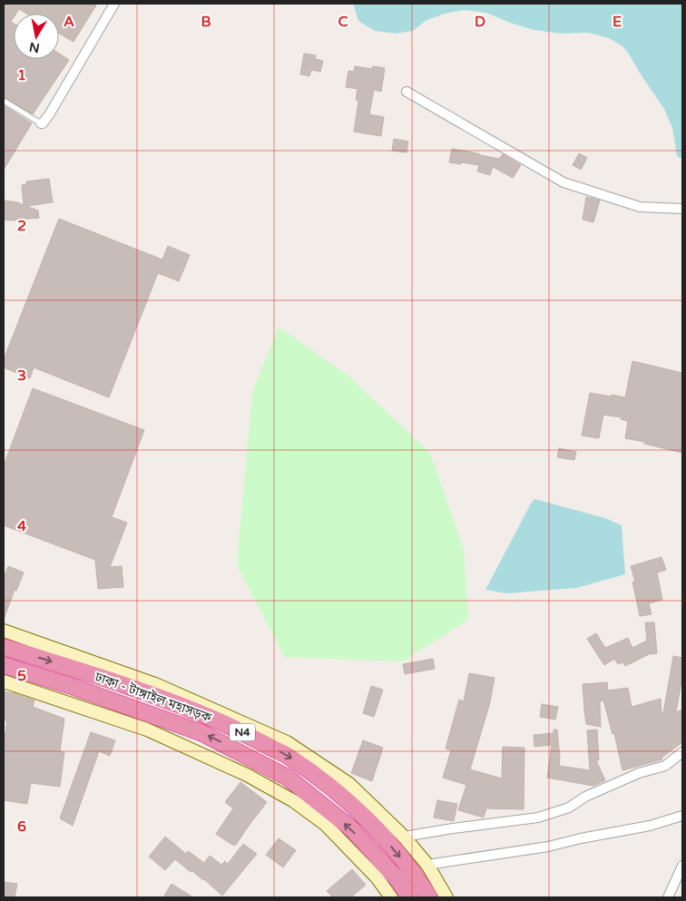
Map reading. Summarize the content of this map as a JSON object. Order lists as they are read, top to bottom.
{
  "streets": {
    "highway": ["ঢাকা - টাঙ্গাইল মহাসড়ক", "N4"]
  },
  "north": "bottom",
  "grid": {
    "columns": [
      "A",
      "B",
      "C",
      "D",
      "E"
    ],
    "rows": [
      "1",
      "2",
      "3",
      "4",
      "5",
      "6"
    ]
  }
}
